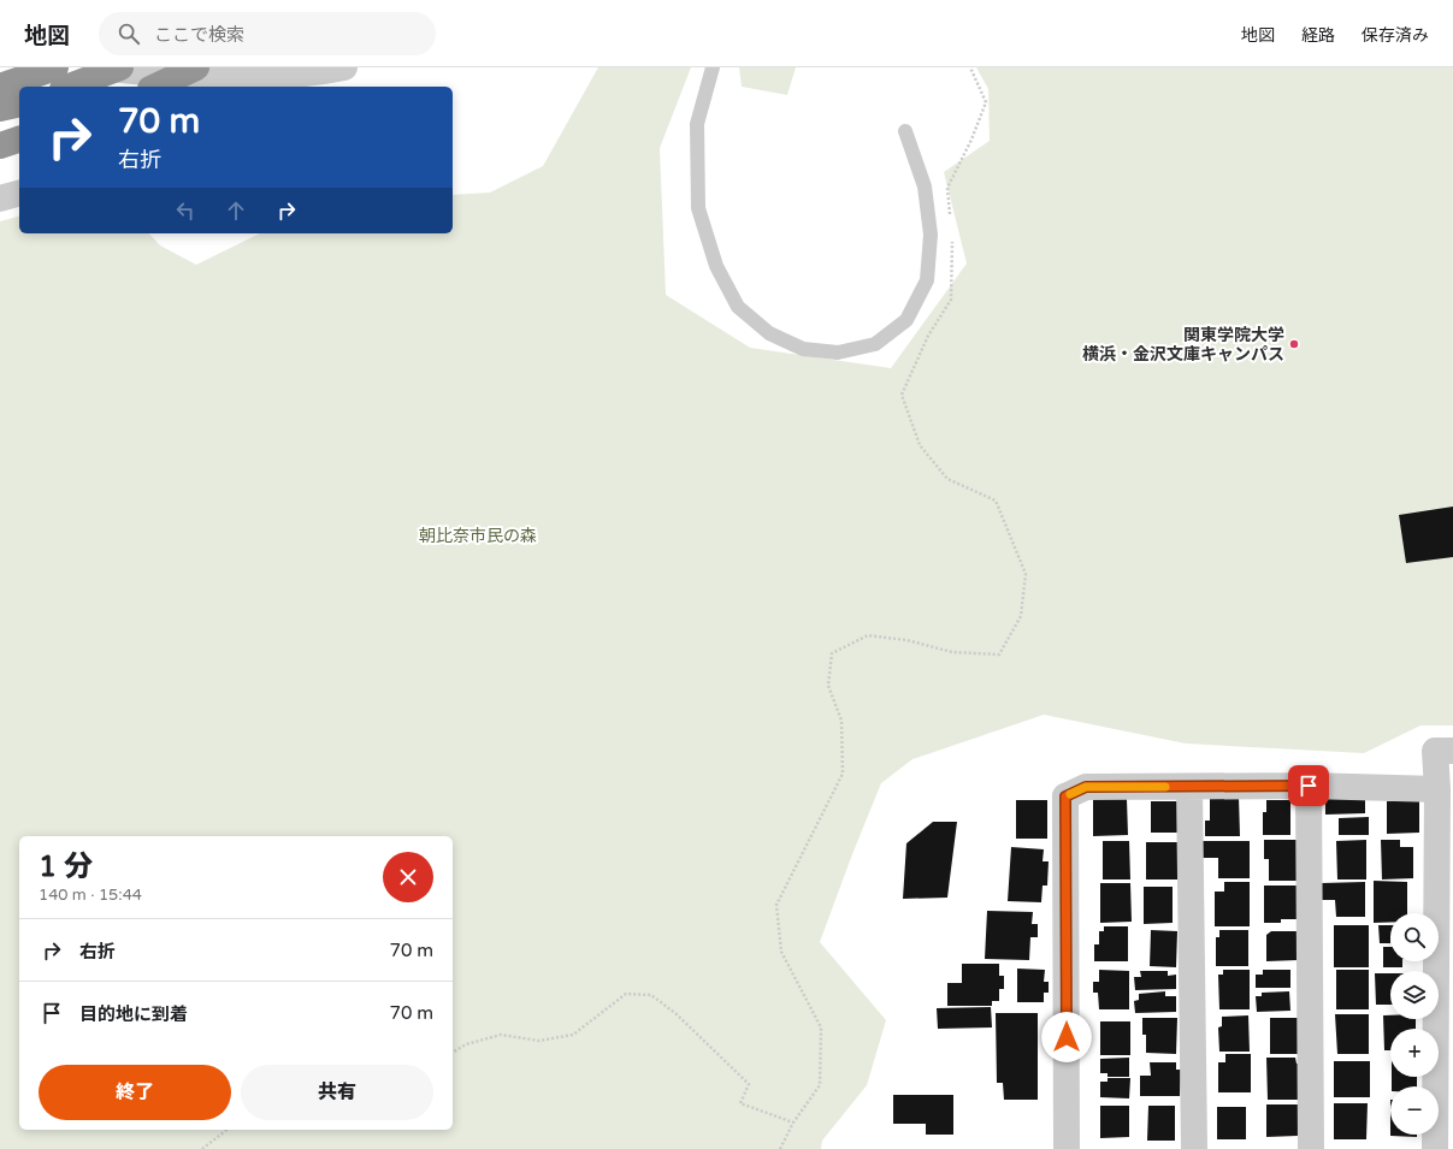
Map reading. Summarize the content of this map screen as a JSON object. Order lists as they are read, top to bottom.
{
  "parks": ["朝比奈市民の森"],
  "places": ["関東学院大学 横浜・金沢文庫キャンパス"],
  "page": {
    "header": "地図",
    "search": "ここで検索",
    "nav": ["地図", "経路", "保存済み"],
    "turn": ["70 m", "右折"],
    "heading": ["1 分", "140 m · 15:44"],
    "map_buttons": ["+", "−"],
    "list": [
      {
        "name": "右折",
        "value": "70 m"
      },
      {
        "name": "目的地に到着",
        "value": "70 m"
      }
    ],
    "buttons": ["終了", "共有"]
  }
}
